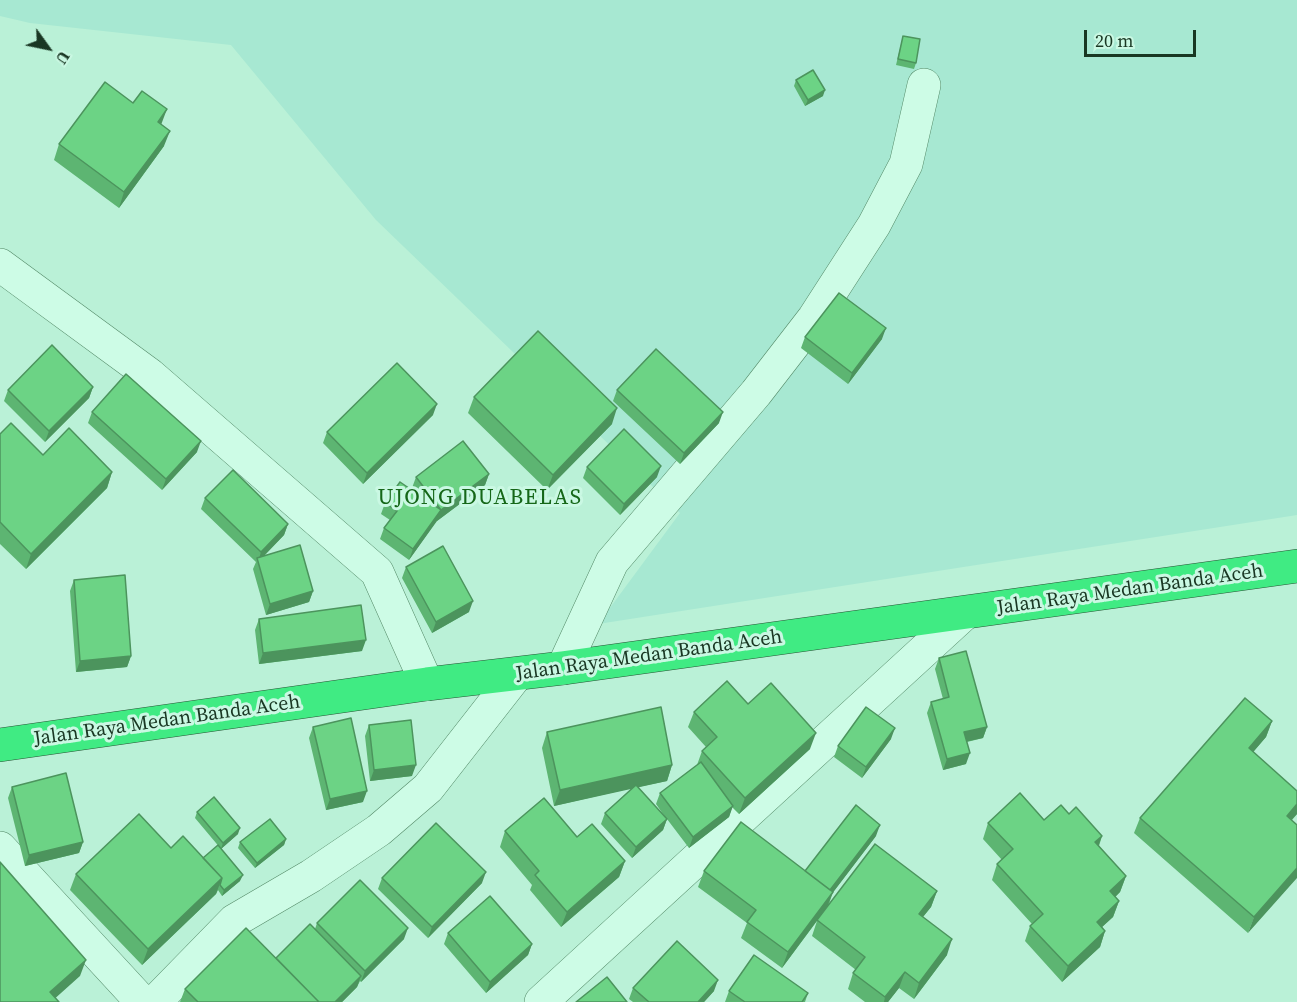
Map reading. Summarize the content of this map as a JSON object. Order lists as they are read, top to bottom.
{
  "streets": {
    "highway": ["Jalan Raya Medan Banda Aceh"]
  },
  "districts": ["UJONG DUABELAS"],
  "scale_bar": "20 m",
  "north": "bottom right"
}
